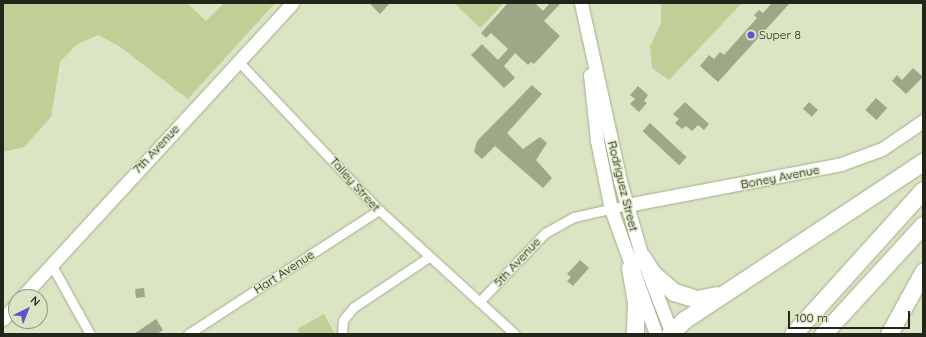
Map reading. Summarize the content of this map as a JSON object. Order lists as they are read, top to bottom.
{
  "streets": {
    "street": [
      "7th Avenue",
      "Boney Avenue",
      "Talley Street",
      "Rodriguez Street",
      "5th Avenue",
      "Hart Avenue"
    ]
  },
  "crossings": [
    ["7th Avenue", "Talley Street"],
    ["Boney Avenue", "Rodriguez Street"],
    ["Boney Avenue", "5th Avenue"],
    ["Talley Street", "5th Avenue"],
    ["Talley Street", "Hart Avenue"],
    ["Rodriguez Street", "5th Avenue"]
  ],
  "places": ["Super 8"],
  "scale_bar": "100 m",
  "north": "top right"
}
